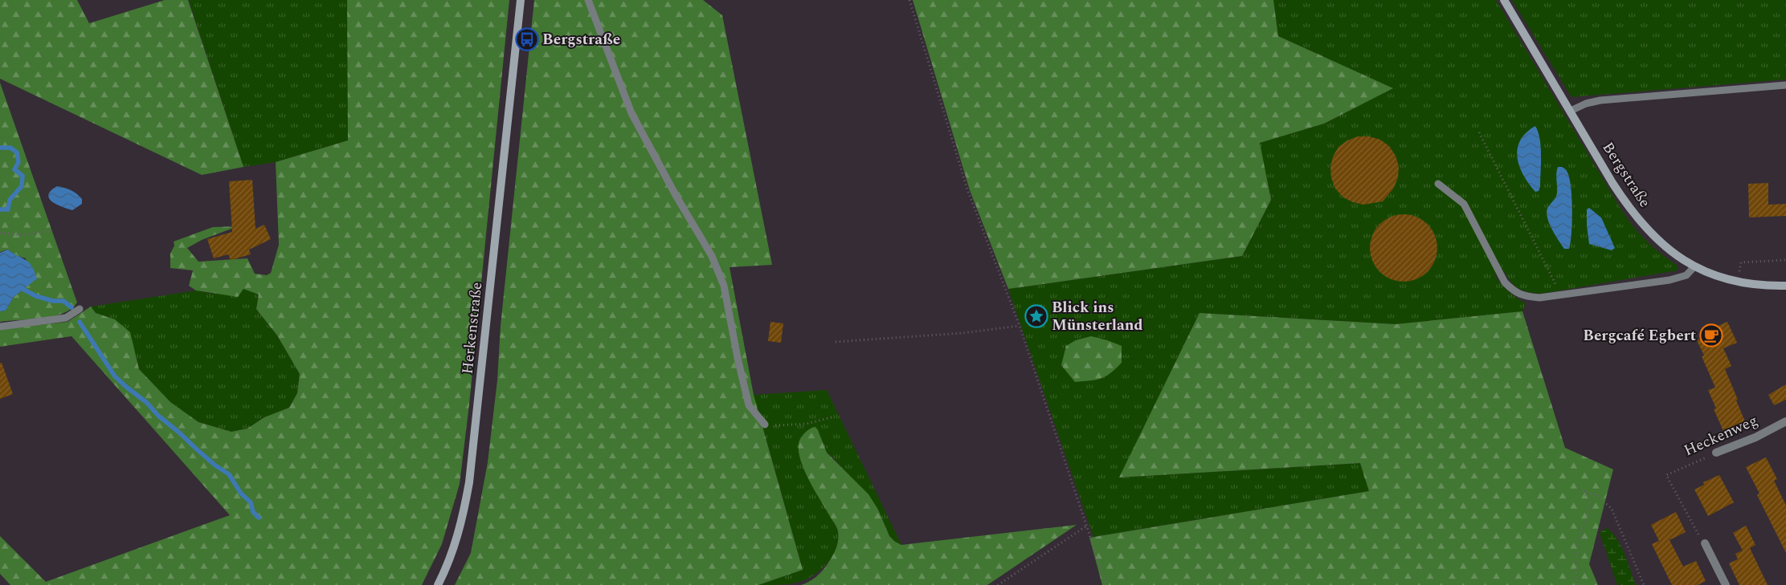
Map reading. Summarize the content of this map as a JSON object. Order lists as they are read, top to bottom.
{
  "streets": {
    "main road": ["Bergstraße", "Herkenstraße"],
    "street": ["Heckenweg"]
  },
  "places": {
    "bus stop": ["Bergstraße"],
    "place": ["Blick ins Münsterland"],
    "cafe": ["Bergcafé Egbert"]
  }
}
